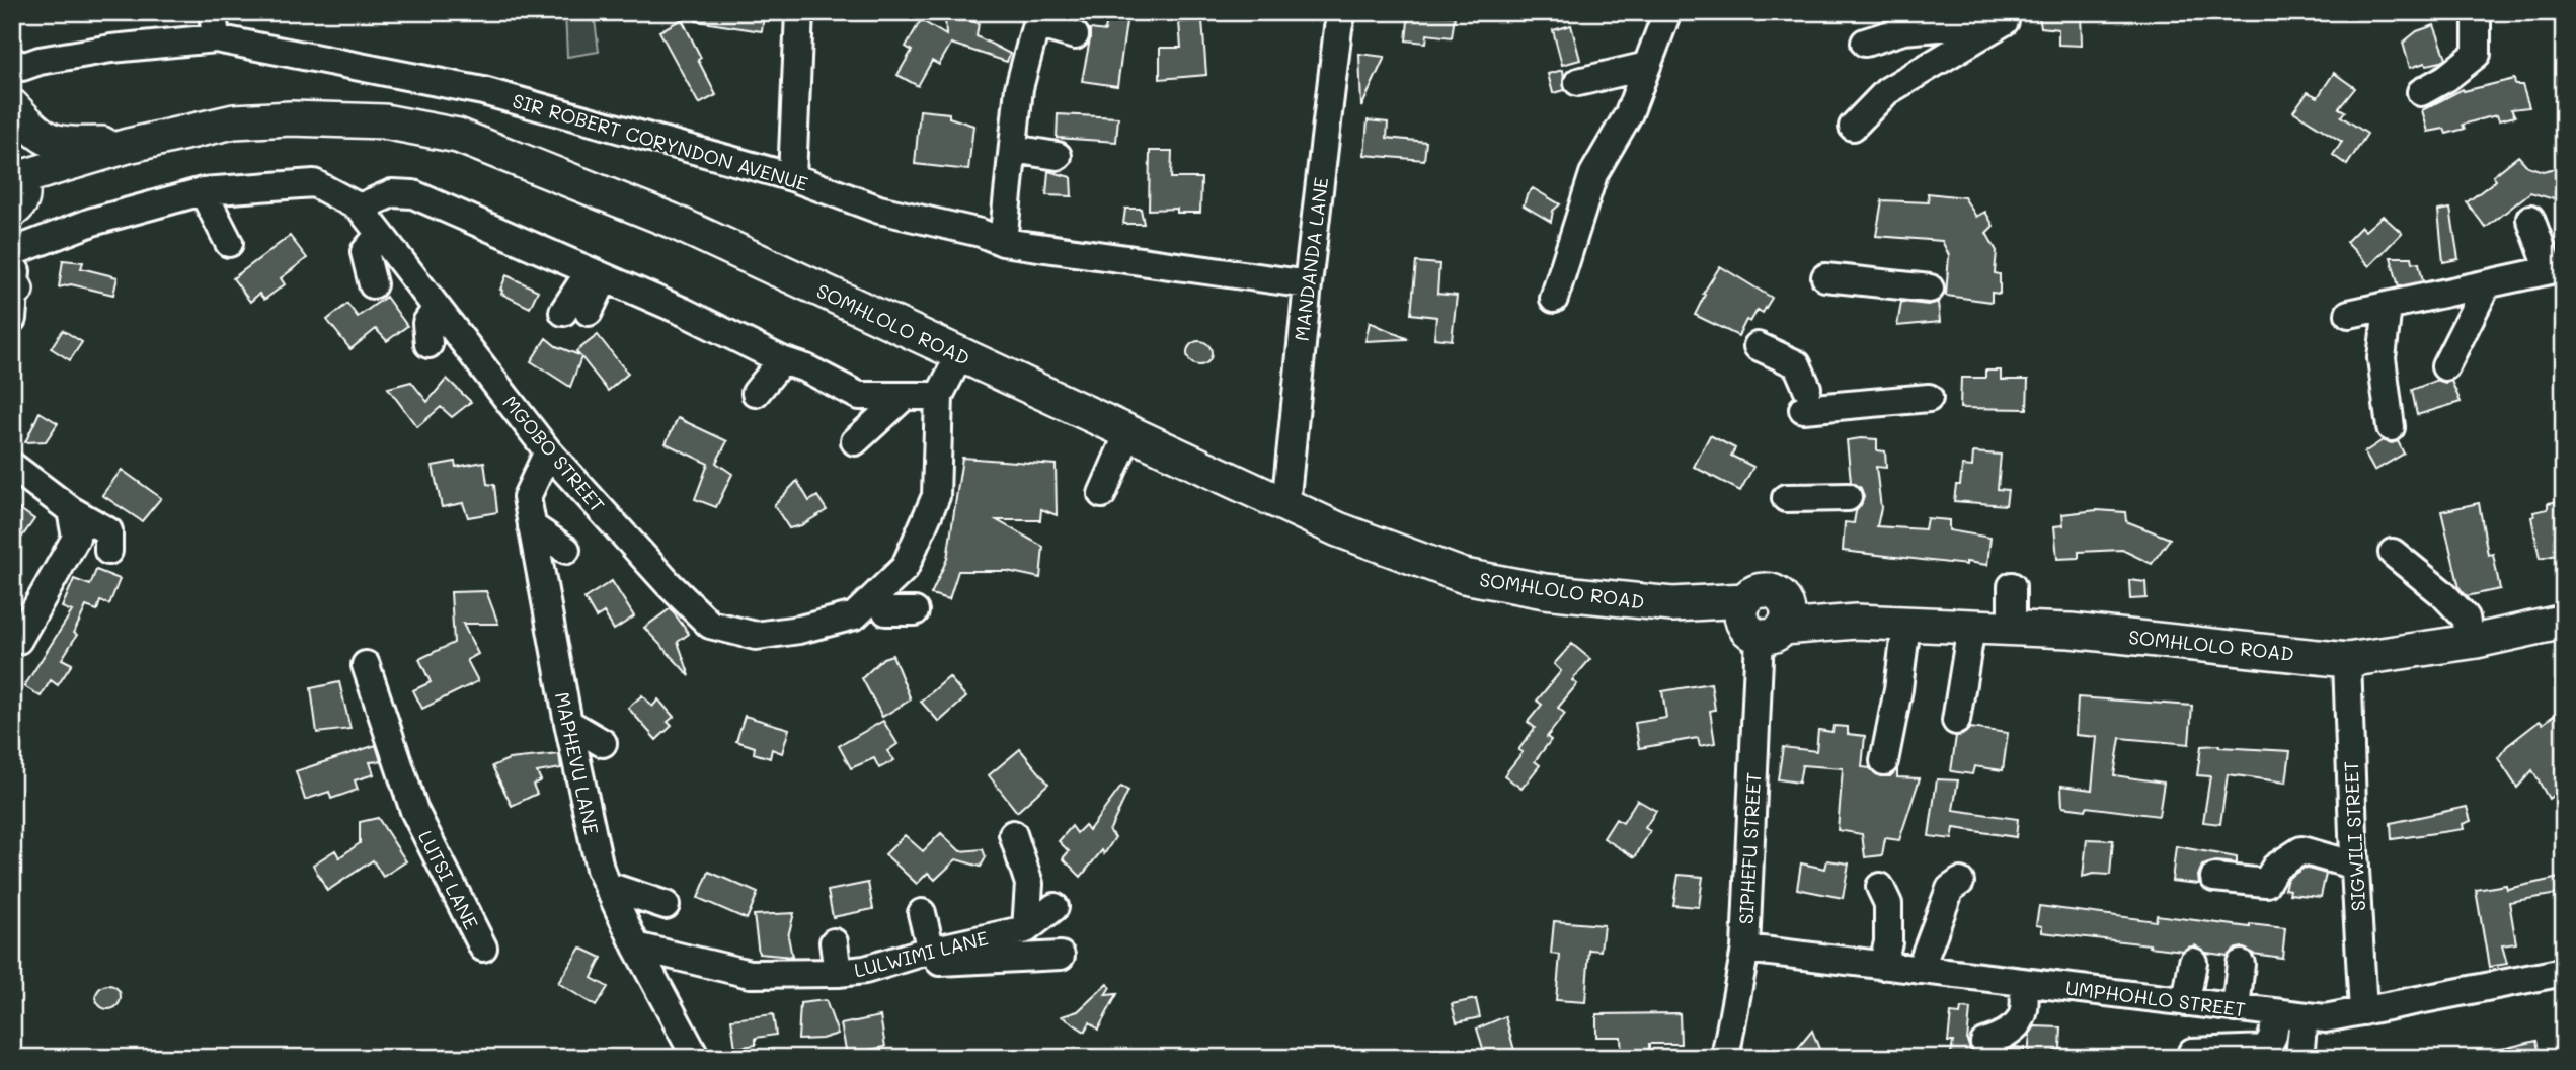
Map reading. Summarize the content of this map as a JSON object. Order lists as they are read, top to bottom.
{
  "streets": {
    "main road": ["SOMHLOLO ROAD"],
    "street": [
      "SIR ROBERT CORYNDON AVENUE",
      "MANDANDA LANE",
      "MGOBO STREET",
      "MAPHEVU LANE",
      "SIGWILI STREET",
      "SIPHEFU STREET",
      "LUTSI LANE",
      "LULWIMI LANE",
      "UMPHOHLO STREET"
    ]
  },
  "crossings": [
    ["SIR ROBERT CORYNDON AVENUE", "MANDANDA LANE"],
    ["MANDANDA LANE", "SOMHLOLO ROAD"],
    ["SOMHLOLO ROAD", "MGOBO STREET"],
    ["SOMHLOLO ROAD", "SIGWILI STREET"],
    ["SOMHLOLO ROAD", "SIPHEFU STREET"],
    ["MGOBO STREET", "MAPHEVU LANE"],
    ["MAPHEVU LANE", "LULWIMI LANE"],
    ["SIGWILI STREET", "UMPHOHLO STREET"],
    ["SIPHEFU STREET", "UMPHOHLO STREET"]
  ]
}
